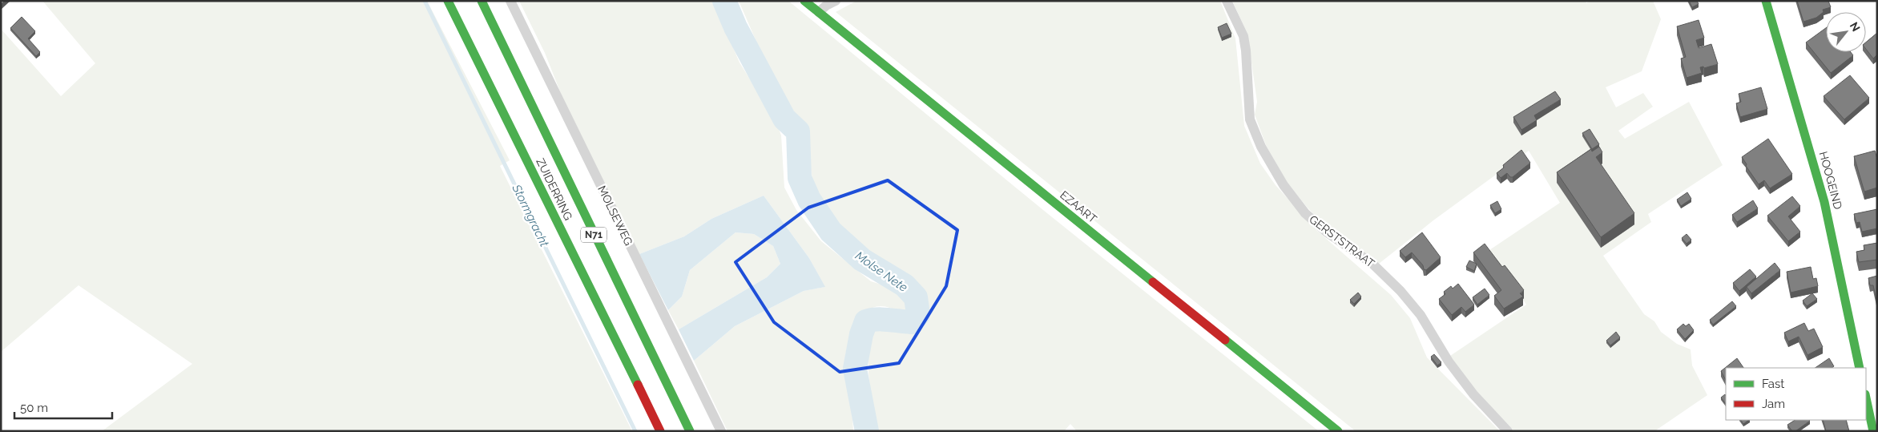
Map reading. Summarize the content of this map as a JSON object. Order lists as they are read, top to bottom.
{
  "streets": {
    "main road": [
      "HOOGEIND",
      "ZUIDERRING",
      "EZAART",
      "N71"
    ],
    "street": ["MOLSEWEG", "GERSTSTRAAT"]
  },
  "water": ["Stormgracht", "Molse Nete"],
  "legend": ["Fast", "Jam"],
  "scale_bar": "50 m",
  "north": "top right"
}
